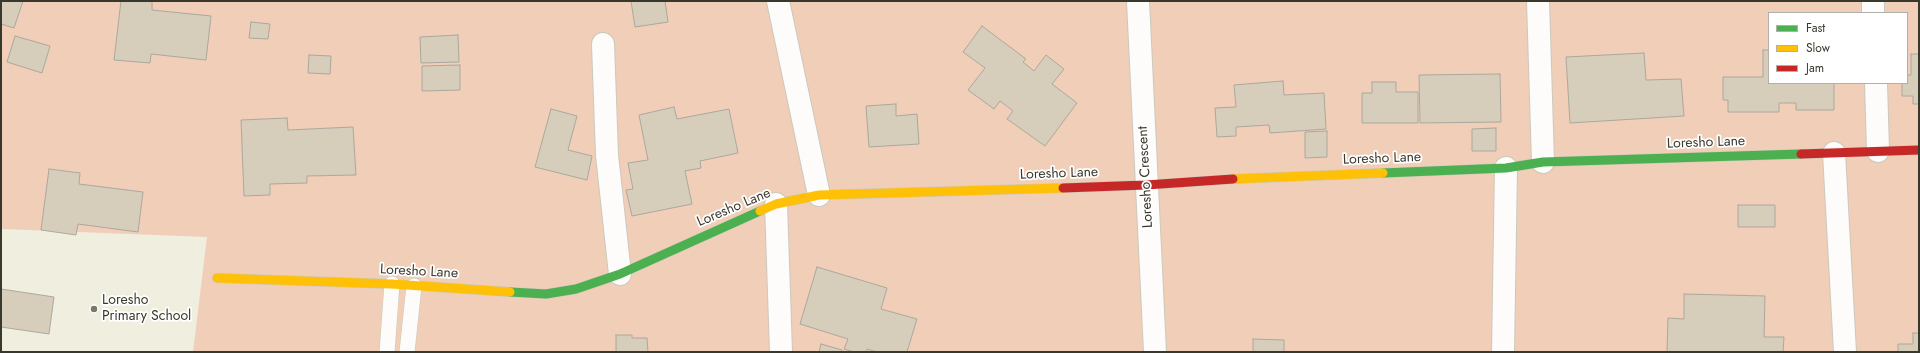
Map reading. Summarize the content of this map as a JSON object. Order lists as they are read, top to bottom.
{
  "streets": {
    "street": ["Loresho Lane", "Loresho Crescent"]
  },
  "crossings": [
    ["Loresho Lane", "Loresho Crescent"]
  ],
  "places": ["Loresho Primary School"],
  "legend": ["Fast", "Slow", "Jam"]
}
